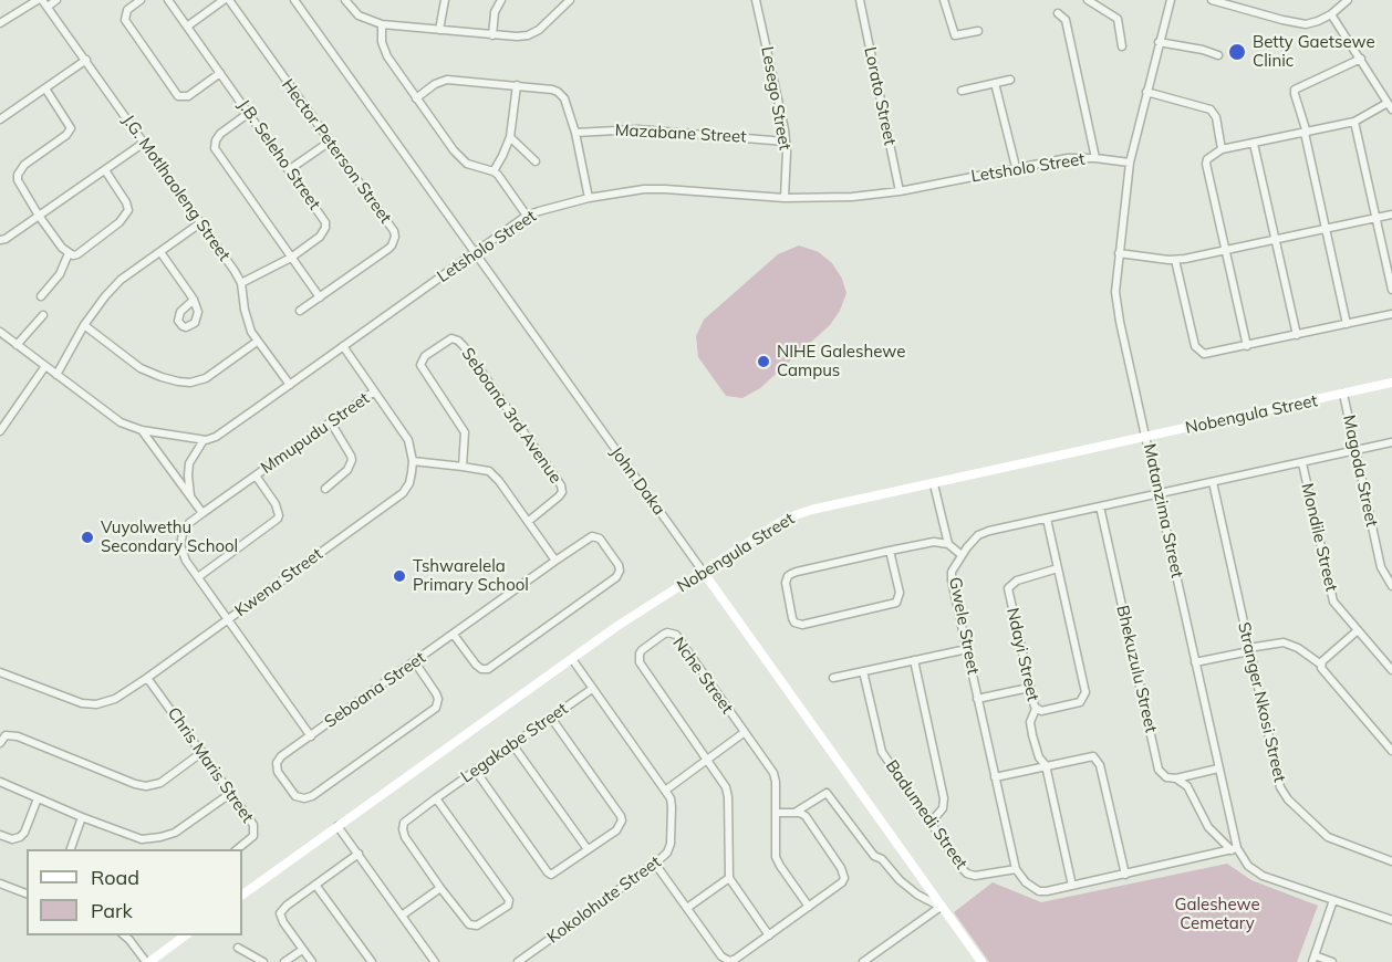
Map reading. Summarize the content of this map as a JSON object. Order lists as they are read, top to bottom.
{
  "streets": {
    "street": [
      "Lorato Street",
      "Lesego Street",
      "Mazabane Street",
      "Hector Peterson Street",
      "J.B. Seleho Street",
      "Letsholo Street",
      "J.G. Motlhaoleng Street",
      "Nobengula Street",
      "Seboana 3rd Avenue",
      "Mmupudu Street",
      "Magoda Street",
      "John Daka",
      "Matanzima Street",
      "Mondile Street",
      "Kwena Street",
      "Gwele Street",
      "Ndayi Street",
      "Bhekuzulu Street",
      "Nche Street",
      "Seboana Street",
      "Stranger Nkosi Street",
      "Legakabe Street",
      "Chris Maris Street",
      "Badumedi Street",
      "Kokolohute Street"
    ]
  },
  "crossings": [
    ["Lorato Street", "Letsholo Street"],
    ["Lesego Street", "Mazabane Street"],
    ["Lesego Street", "Letsholo Street"],
    ["J.B. Seleho Street", "J.G. Motlhaoleng Street"],
    ["Letsholo Street", "J.G. Motlhaoleng Street"],
    ["Letsholo Street", "John Daka"],
    ["Letsholo Street", "Matanzima Street"],
    ["Nobengula Street", "Magoda Street"],
    ["Nobengula Street", "John Daka"],
    ["Nobengula Street", "Matanzima Street"],
    ["Nobengula Street", "Kokolohute Street"],
    ["Mmupudu Street", "Kwena Street"],
    ["Mmupudu Street", "Seboana Street"],
    ["Magoda Street", "Gwele Street"],
    ["Matanzima Street", "Gwele Street"],
    ["Matanzima Street", "Bhekuzulu Street"],
    ["Mondile Street", "Gwele Street"],
    ["Kwena Street", "Seboana Street"],
    ["Kwena Street", "Chris Maris Street"],
    ["Gwele Street", "Ndayi Street"],
    ["Gwele Street", "Bhekuzulu Street"],
    ["Gwele Street", "Stranger Nkosi Street"],
    ["Gwele Street", "Badumedi Street"],
    ["Legakabe Street", "Kokolohute Street"]
  ],
  "parks": ["Galeshewe Cemetary"],
  "places": [
    "Betty Gaetsewe Clinic",
    "NIHE Galeshewe Campus",
    "Vuyolwethu Secondary School",
    "Tshwarelela Primary School"
  ],
  "legend": ["Road", "Park"]
}
